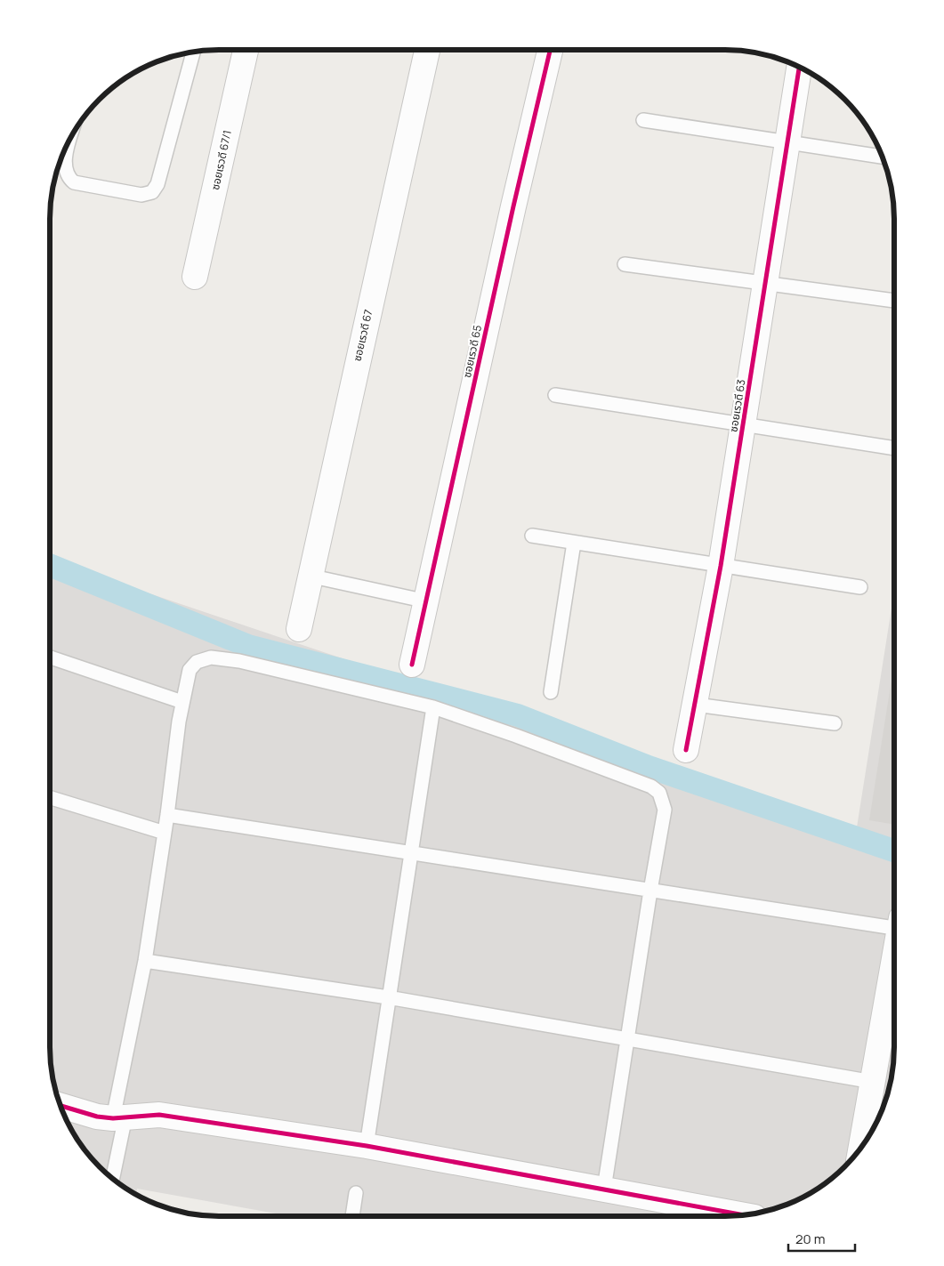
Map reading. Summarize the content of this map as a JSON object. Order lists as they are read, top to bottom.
{
  "streets": {
    "street": [
      "ซอยเรวดี 67/1",
      "ซอยเรวดี 67",
      "ซอยเรวดี 65",
      "ซอยเรวดี 63"
    ]
  },
  "scale_bar": "20 m"
}
